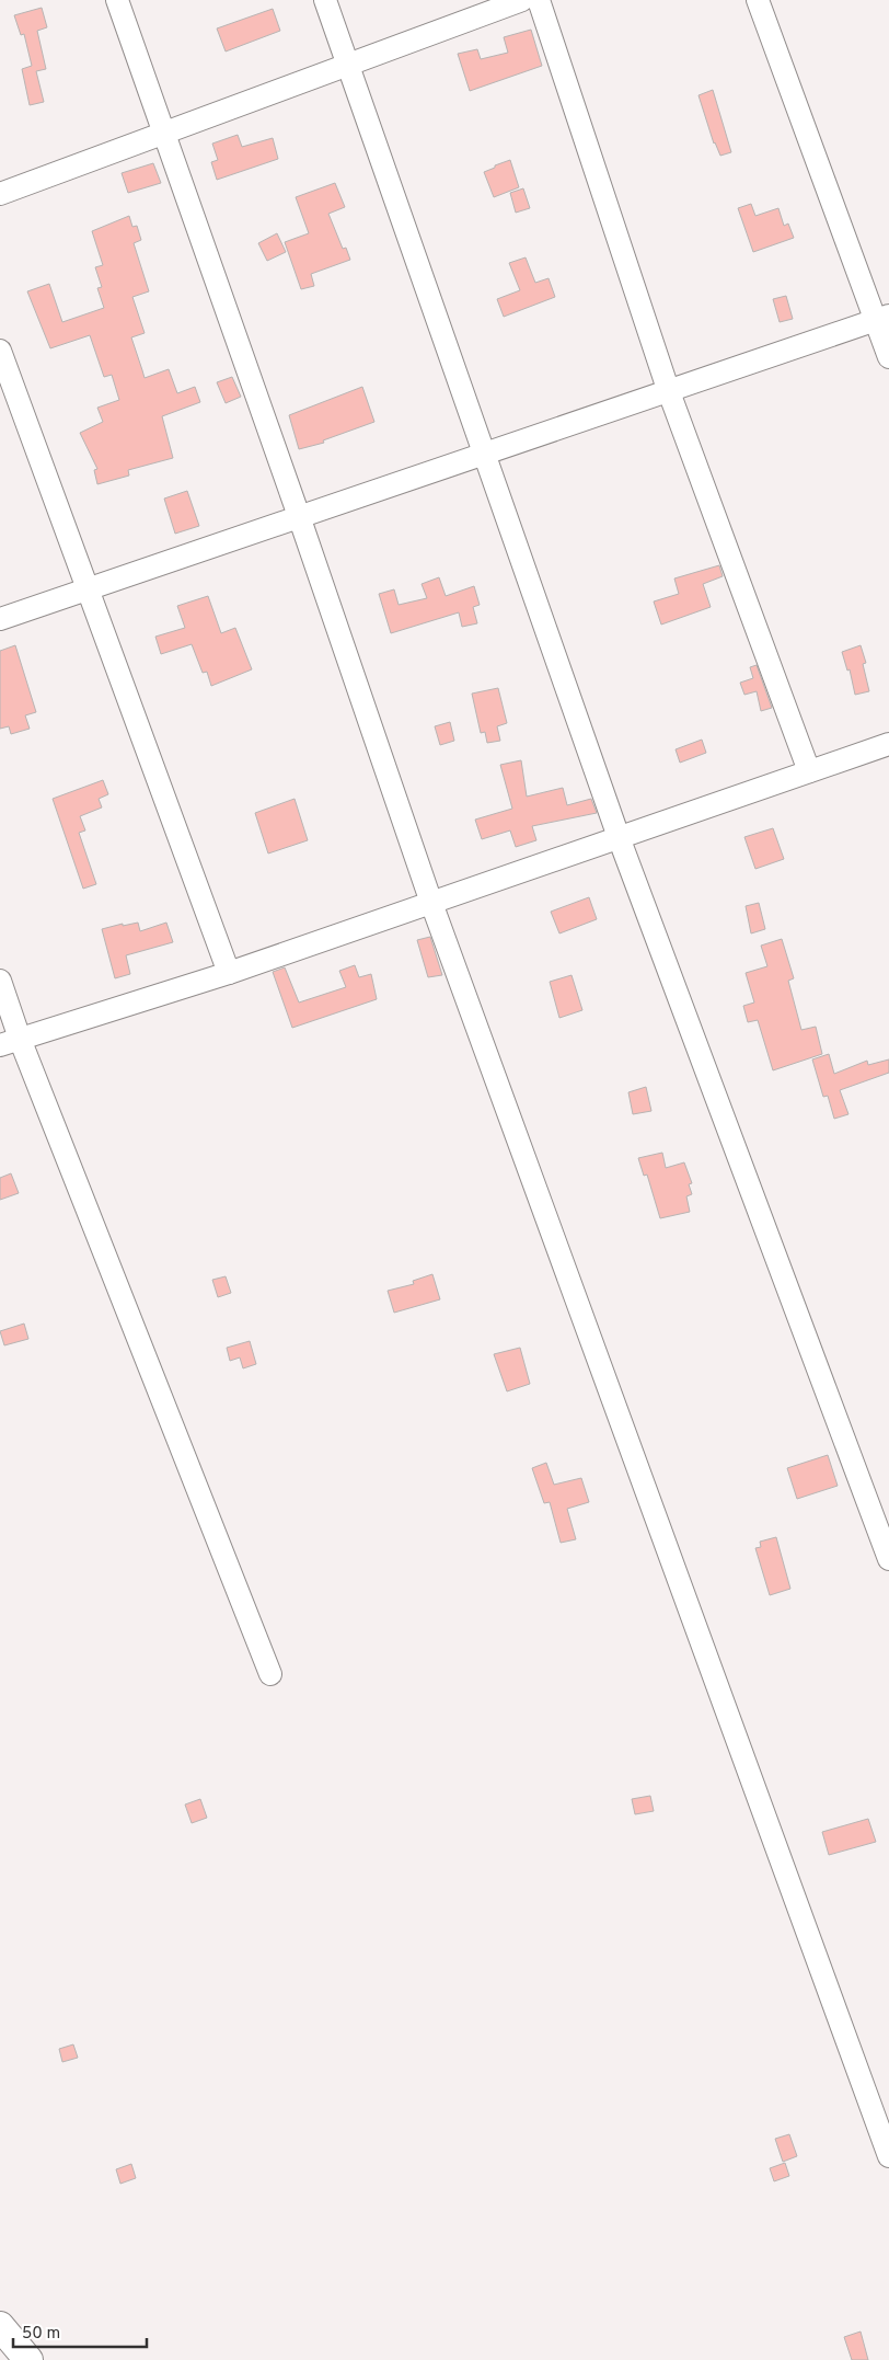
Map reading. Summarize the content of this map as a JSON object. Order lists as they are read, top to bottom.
{
  "scale_bar": "50 m"
}
